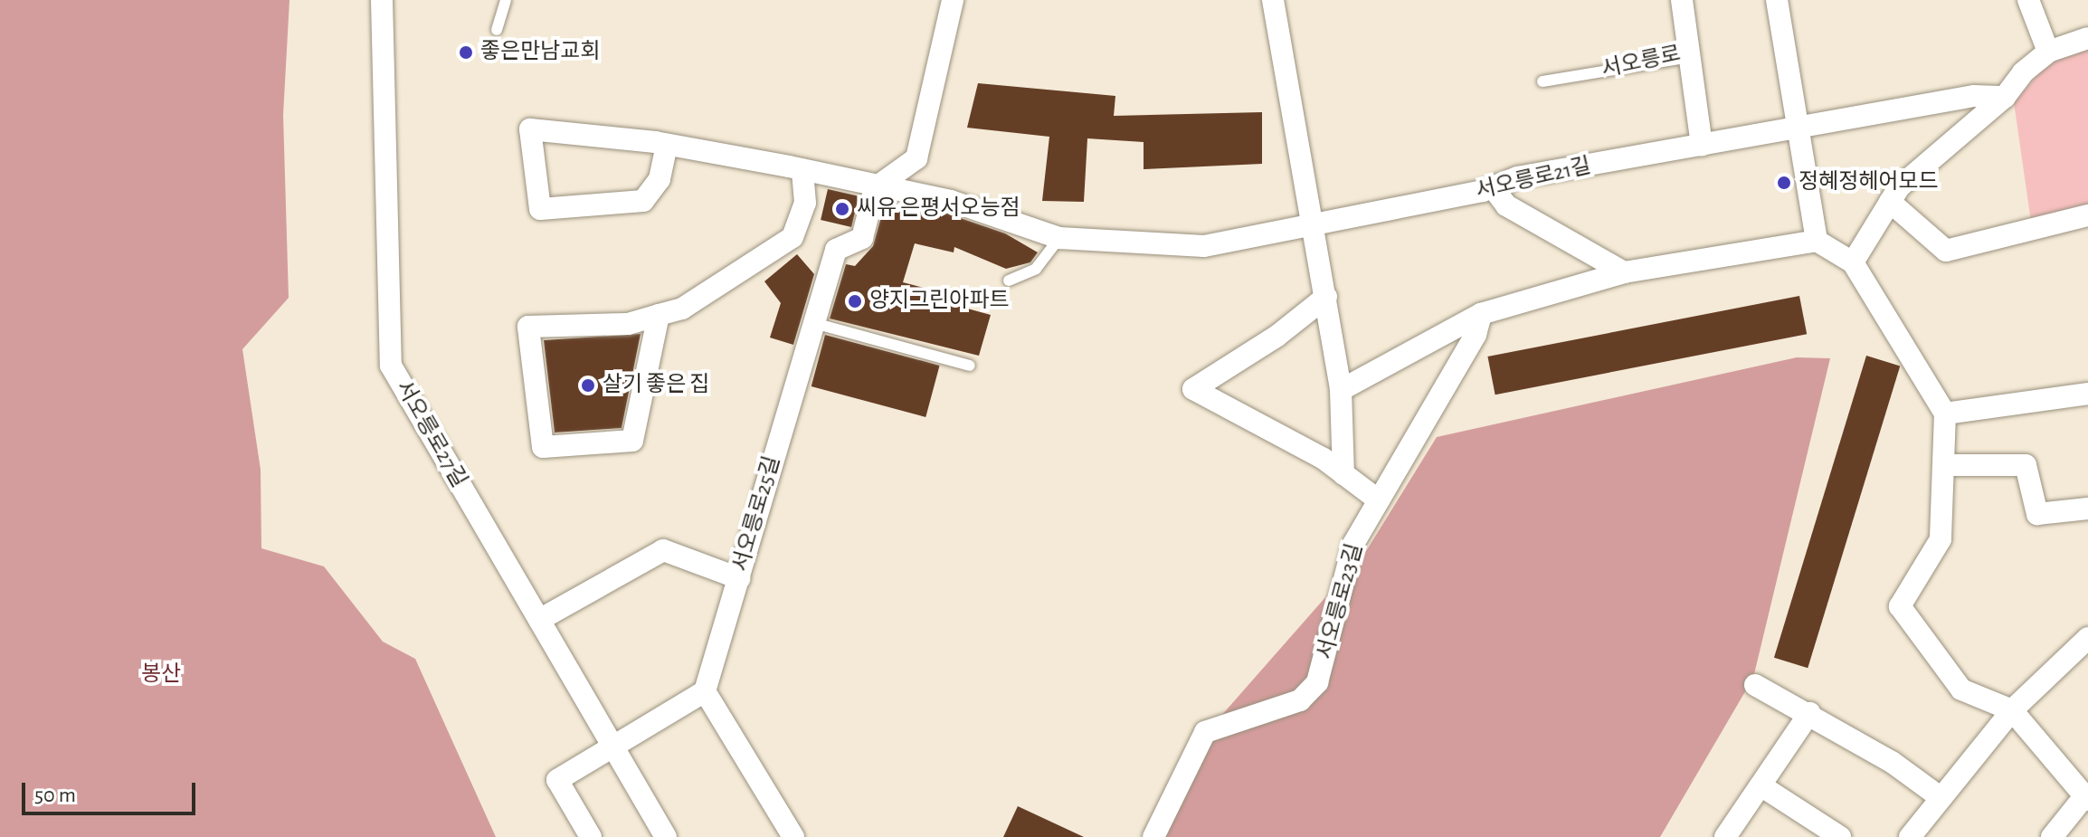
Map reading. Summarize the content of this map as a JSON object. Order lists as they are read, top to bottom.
{
  "streets": {
    "street": [
      "서오릉로",
      "서오릉로21길",
      "서오릉로27길",
      "서오릉로25길",
      "서오릉로23길"
    ]
  },
  "parks": ["봉산"],
  "places": [
    "좋은만남교회",
    "정혜정헤어모드",
    "씨유 은평서오능점",
    "양지그린아파트",
    "살기 좋은 집"
  ],
  "scale_bar": "50 m"
}
